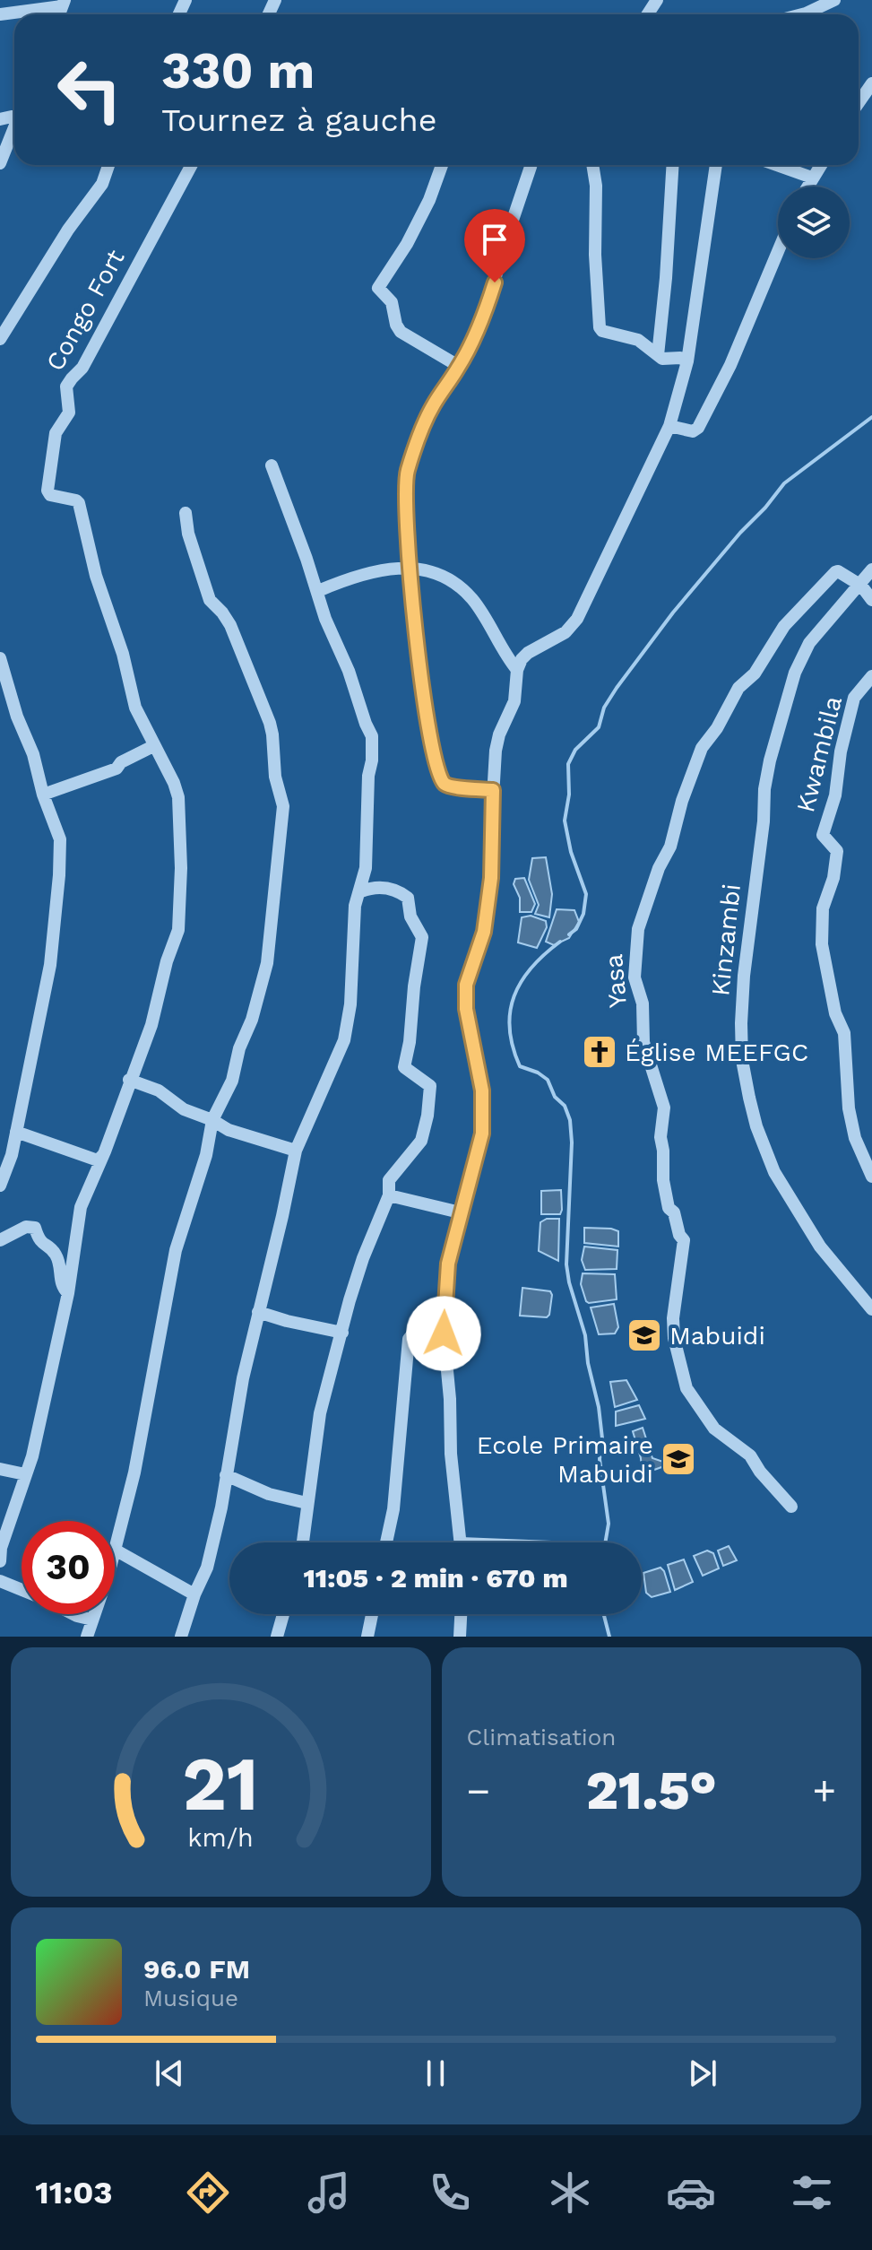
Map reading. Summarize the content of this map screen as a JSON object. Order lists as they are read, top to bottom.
{
  "streets": {
    "street": [
      "Congo Fort",
      "Kwambila",
      "Kinzambi",
      "Yasa"
    ]
  },
  "crossings": [
    ["Kinzambi", "Yasa"]
  ],
  "places": {
    "church": ["Église MEEFGC"],
    "school or university": ["Mabuidi", "Ecole Primaire Mabuidi"]
  },
  "page": {
    "turn": ["330 m", "Tournez à gauche"],
    "limit": "30",
    "trip": "11:05 · 2 min · 670 m",
    "tile": "Climatisation",
    "heat": ["−", "21.5°", "+"],
    "song": ["96.0 FM", "Musique"],
    "tabs": "11:03",
    "gauge": ["21", "km/h"]
  }
}
